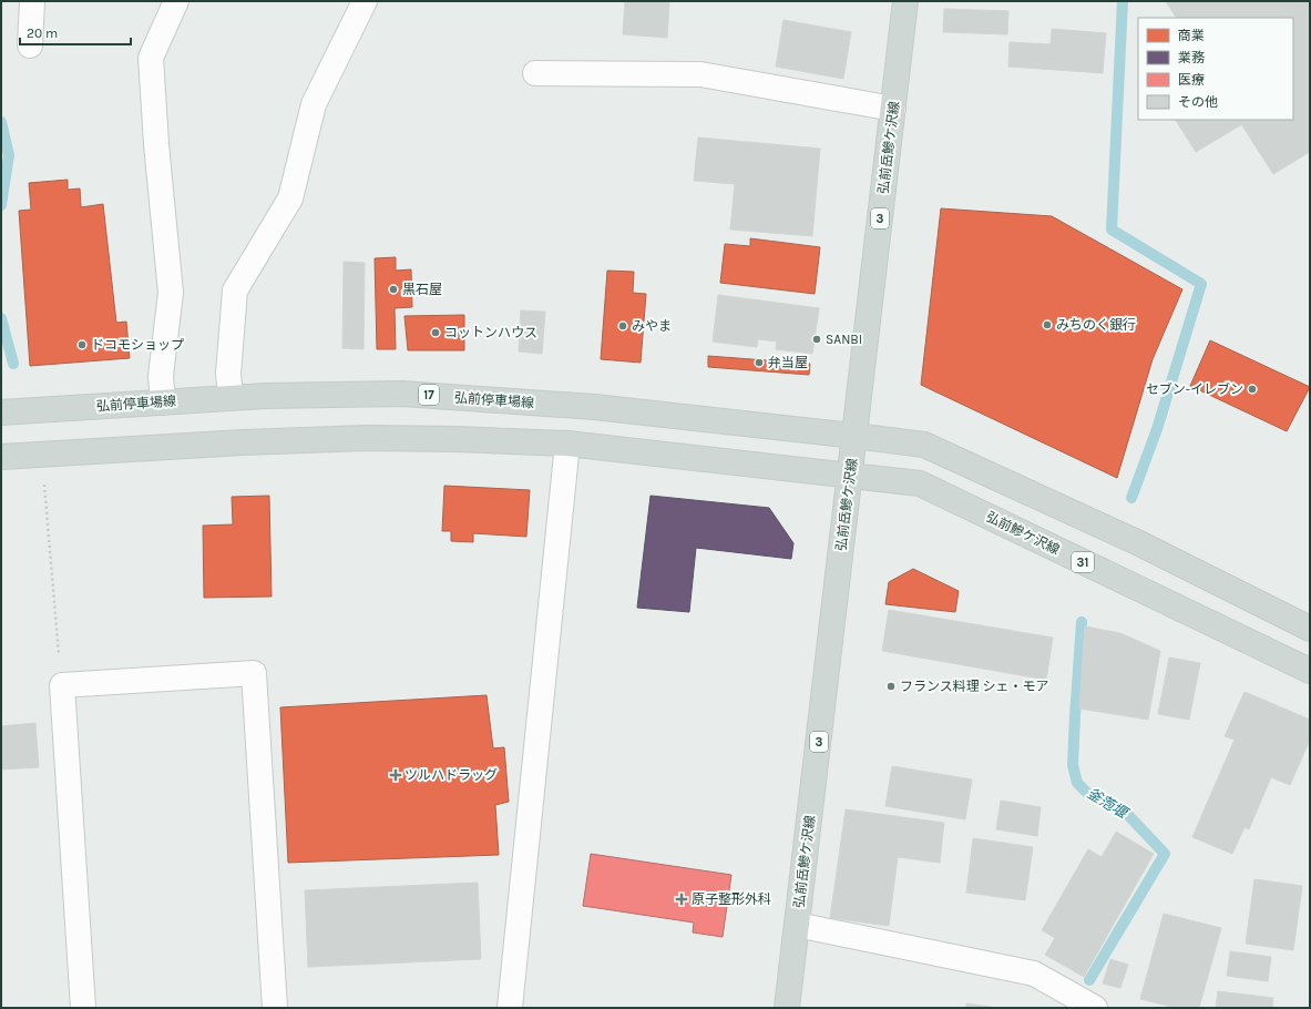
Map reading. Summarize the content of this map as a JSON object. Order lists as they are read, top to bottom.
{
  "streets": {
    "main road": [
      "弘前岳鰺ケ沢線",
      "3",
      "17",
      "弘前停車場線",
      "弘前鰺ケ沢線",
      "31"
    ]
  },
  "crossings": [
    ["弘前岳鰺ケ沢線", "弘前停車場線"],
    ["弘前岳鰺ケ沢線", "弘前鰺ケ沢線"]
  ],
  "water": ["釜萢堰"],
  "places": {
    "other": [
      "黒石屋",
      "みちのく銀行",
      "みやま",
      "コットンハウス",
      "SANBI",
      "ドコモショップ",
      "弁当屋",
      "セブン-イレブン",
      "フランス料理 シェ・モア"
    ],
    "health": ["ツルハドラッグ", "原子整形外科"]
  },
  "legend": [
    "商業",
    "業務",
    "医療",
    "その他"
  ],
  "scale_bar": "20 m"
}
